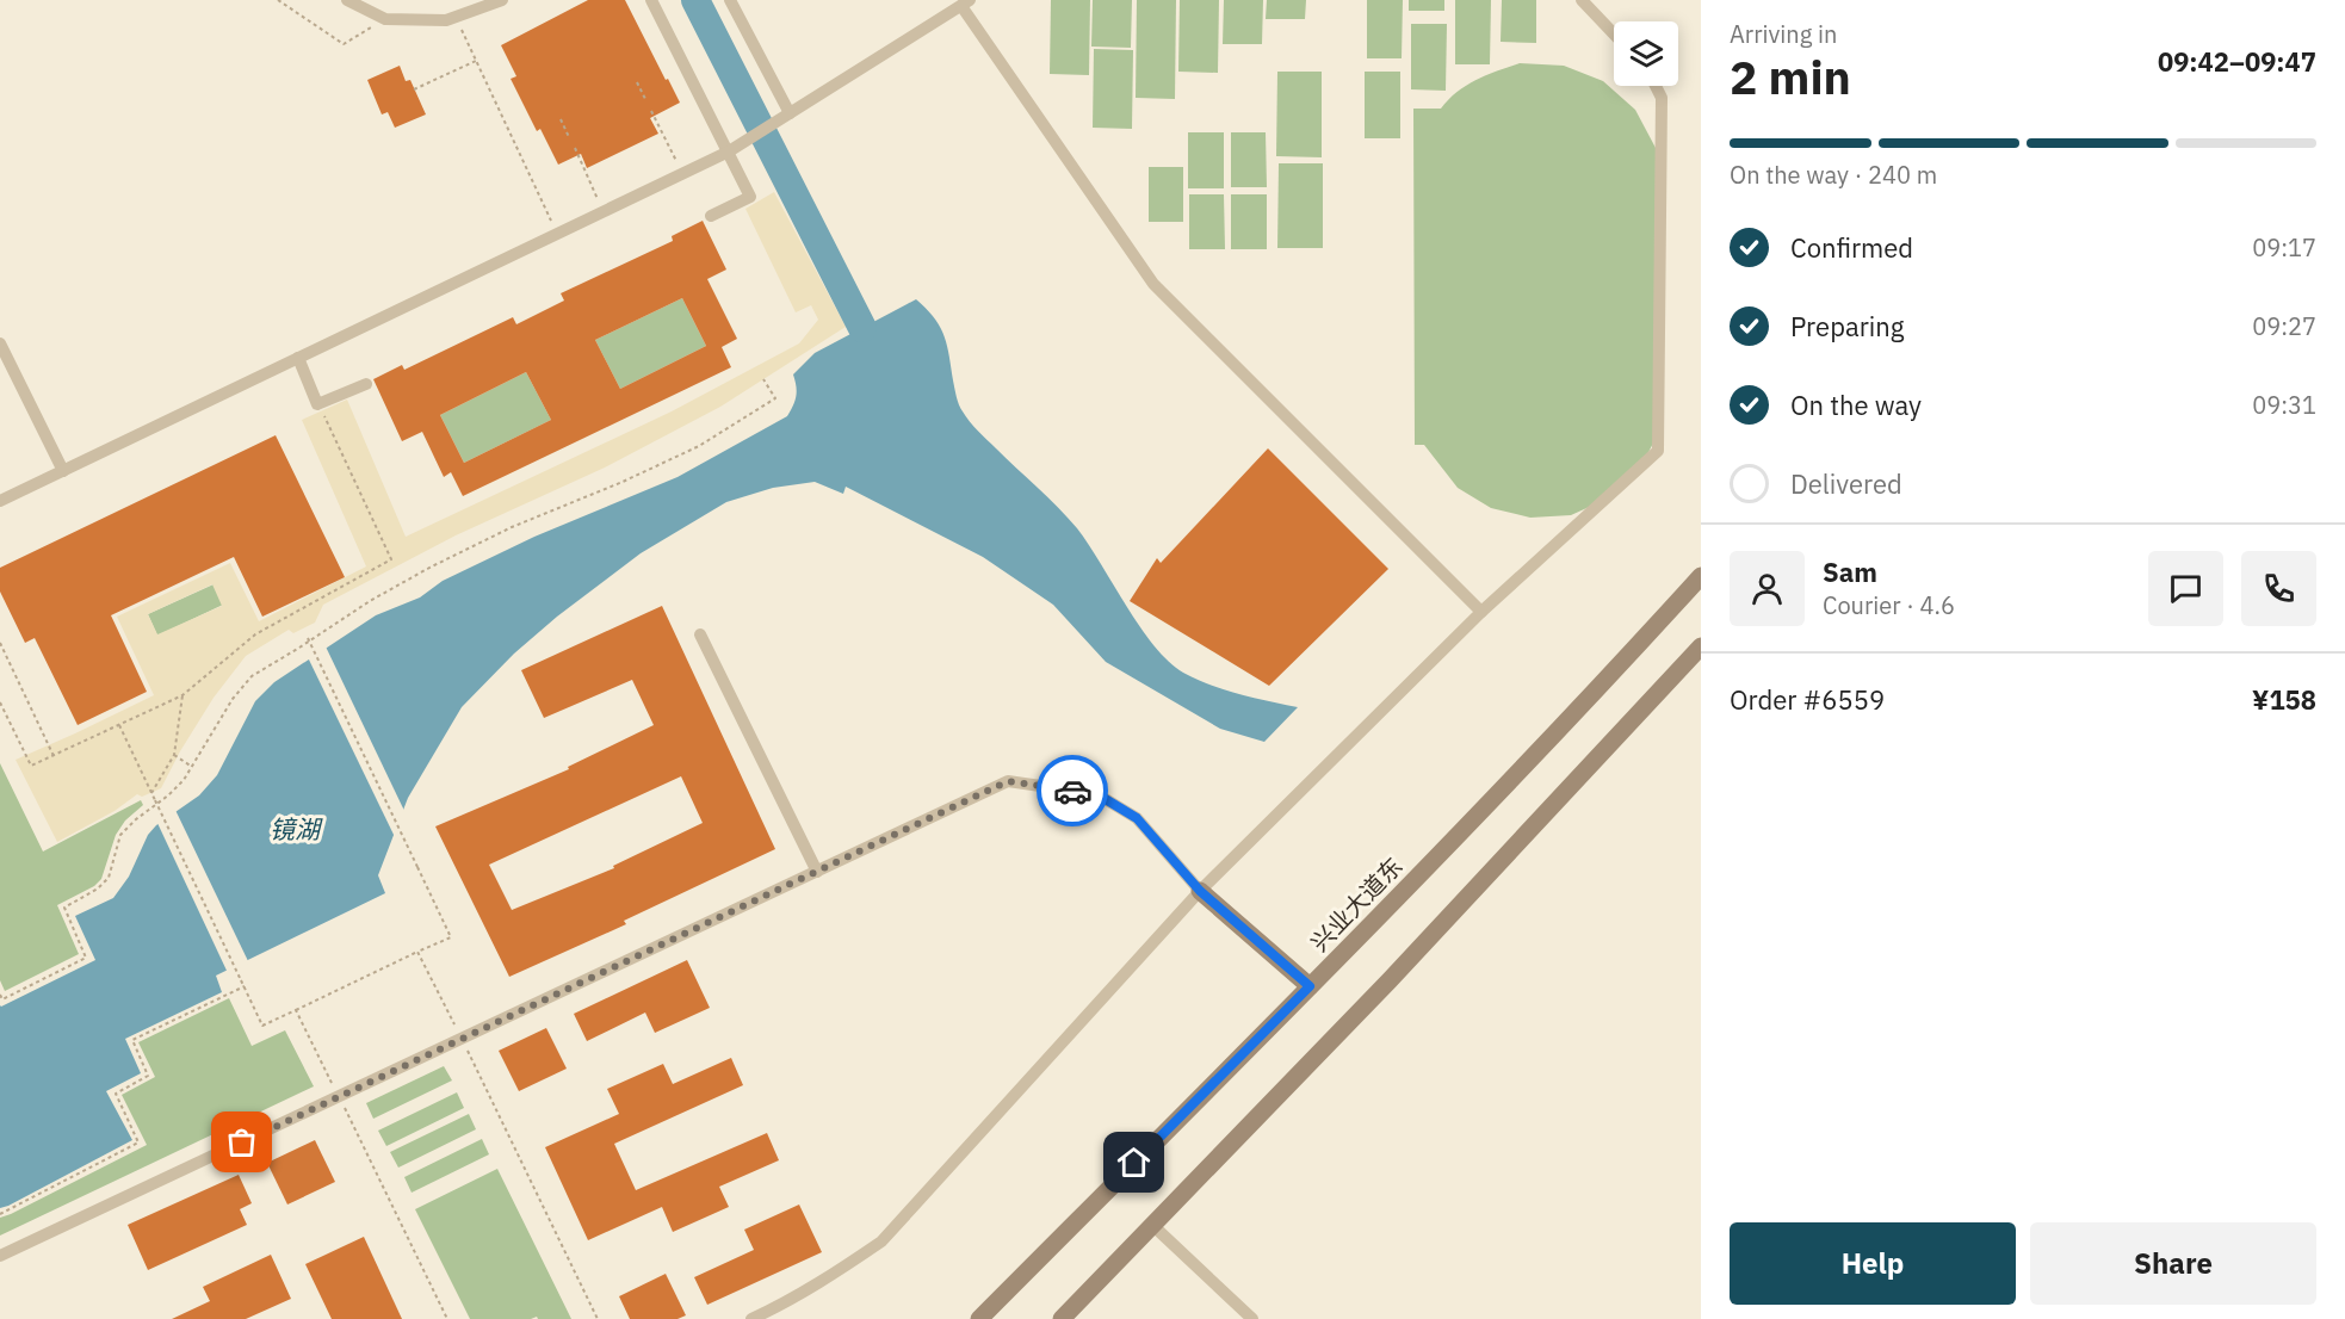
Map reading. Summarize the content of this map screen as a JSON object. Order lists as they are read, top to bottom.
{
  "streets": {
    "main road": ["兴业大道东"]
  },
  "water": ["镜湖"],
  "page": {
    "heading": ["2 min", "Arriving in", "09:42–09:47"],
    "panel": [
      "Sam",
      "Courier · 4.6",
      "Order #6559",
      "¥158"
    ],
    "bar": "On the way · 240 m",
    "list": [
      ["Confirmed", "09:17"],
      ["Preparing", "09:27"],
      ["On the way", "09:31"],
      "Delivered"
    ],
    "buttons": ["Help", "Share"]
  }
}
